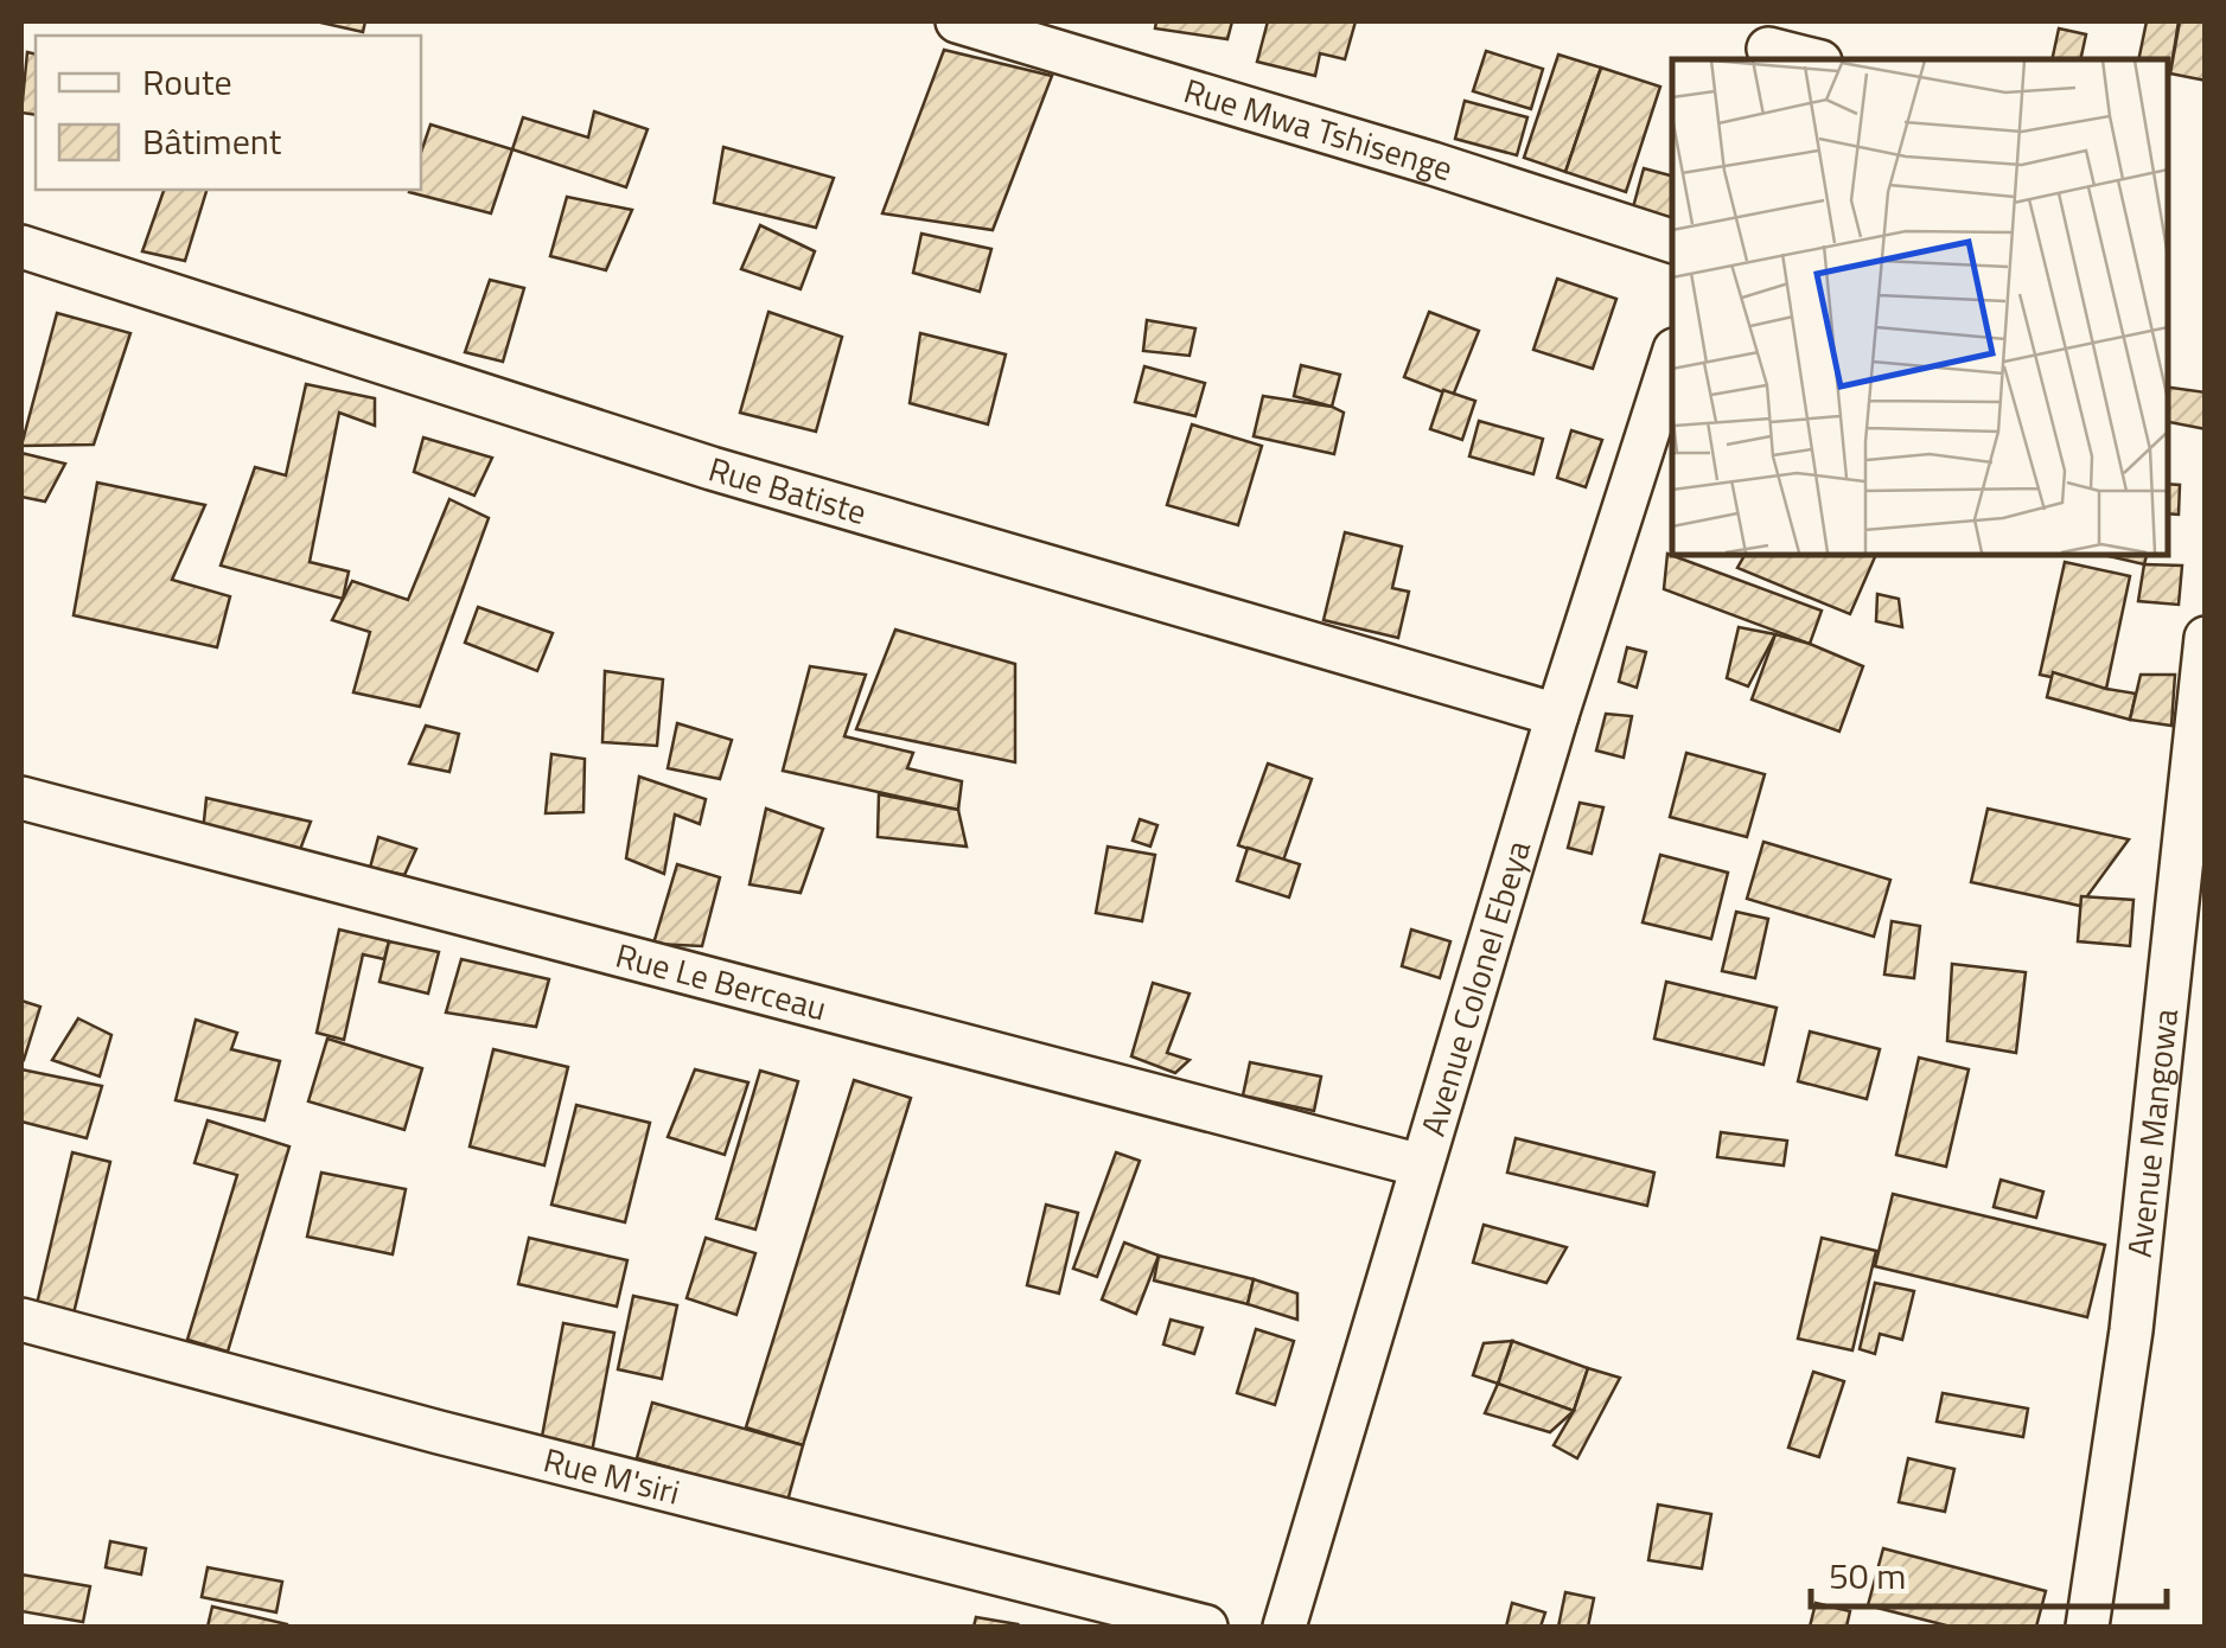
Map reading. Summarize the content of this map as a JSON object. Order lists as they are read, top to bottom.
{
  "streets": {
    "street": [
      "Rue Mwa Tshisenge",
      "Rue Batiste",
      "Rue Le Berceau",
      "Avenue Colonel Ebeya",
      "Avenue Mangowa",
      "Rue M'siri"
    ]
  },
  "crossings": [
    ["Rue Batiste", "Avenue Colonel Ebeya"],
    ["Rue Le Berceau", "Avenue Colonel Ebeya"]
  ],
  "legend": ["Route", "Bâtiment"],
  "scale_bar": "50 m"
}
